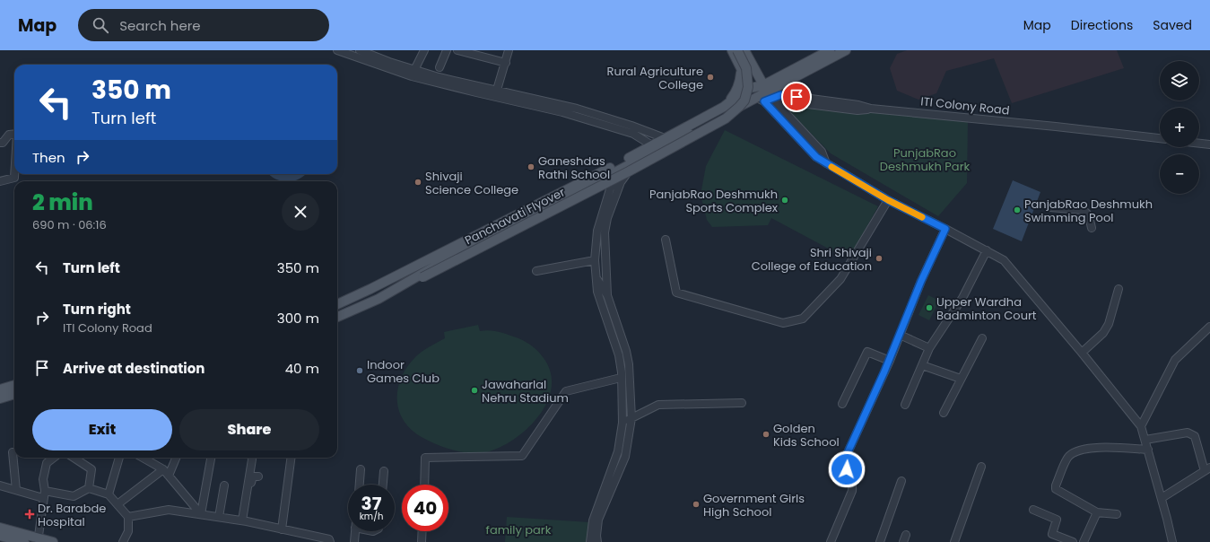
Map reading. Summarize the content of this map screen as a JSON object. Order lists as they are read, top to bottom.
{
  "streets": {
    "main road": ["Panchavati Flyover"],
    "street": ["ITI Colony Road"]
  },
  "parks": ["PunjabRao Deshmukh Park", "family park"],
  "places": {
    "other": [
      "Rural Agriculture College",
      "Ganeshdas Rathi School",
      "Shivaji Science College",
      "PanjabRao Deshmukh Sports Complex",
      "PanjabRao Deshmukh Swimming Pool",
      "Shri Shivaji College of Education",
      "Upper Wardha Badminton Court",
      "Indoor Games Club",
      "Jawaharlal Nehru Stadium",
      "Golden Kids School",
      "Government Girls High School"
    ],
    "health": ["Dr. Barabde Hospital"]
  },
  "page": {
    "header": "Map",
    "search": "Search here",
    "nav": ["Map", "Directions", "Saved"],
    "map_buttons": ["+", "−"],
    "turn": ["350 m", "Turn left"],
    "then": "Then",
    "heading": ["2 min", "690 m · 06:16"],
    "list": [
      {
        "name": "Turn left",
        "value": "350 m"
      },
      {
        "name": "Turn right",
        "note": "ITI Colony Road",
        "value": "300 m"
      },
      {
        "name": "Arrive at destination",
        "value": "40 m"
      }
    ],
    "buttons": ["Exit", "Share"],
    "speed": "37 km/h",
    "limit": "40"
  }
}
